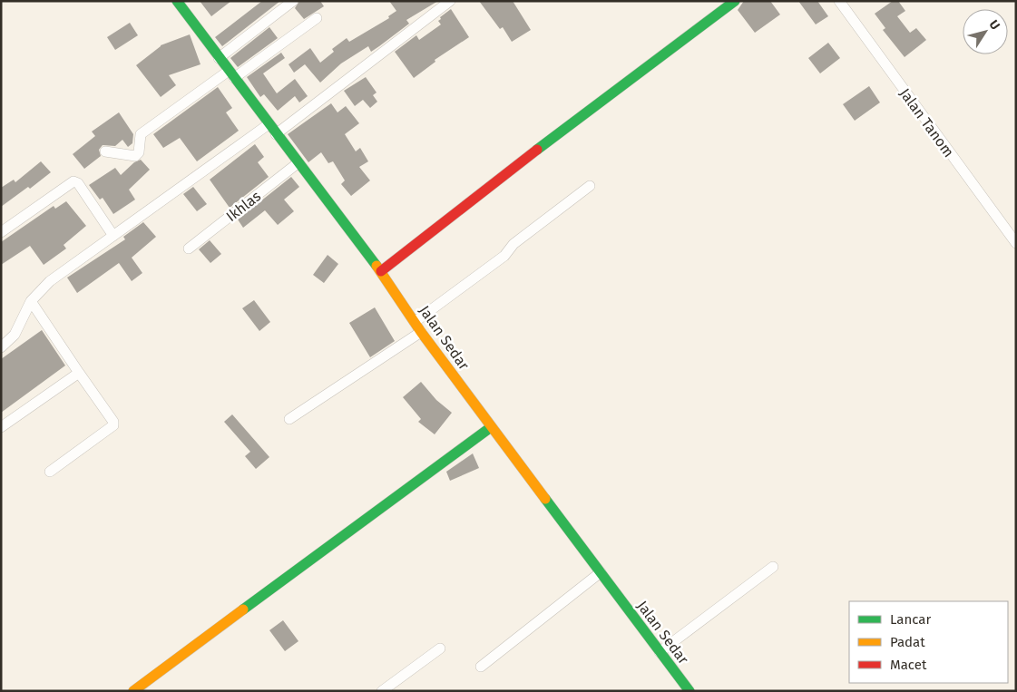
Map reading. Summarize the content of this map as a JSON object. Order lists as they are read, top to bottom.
{
  "streets": {
    "street": ["Jalan Tanom", "Ikhlas", "Jalan Sedar"]
  },
  "crossings": [
    ["Ikhlas", "Jalan Sedar"]
  ],
  "legend": ["Lancar", "Padat", "Macet"],
  "north": "top right"
}
